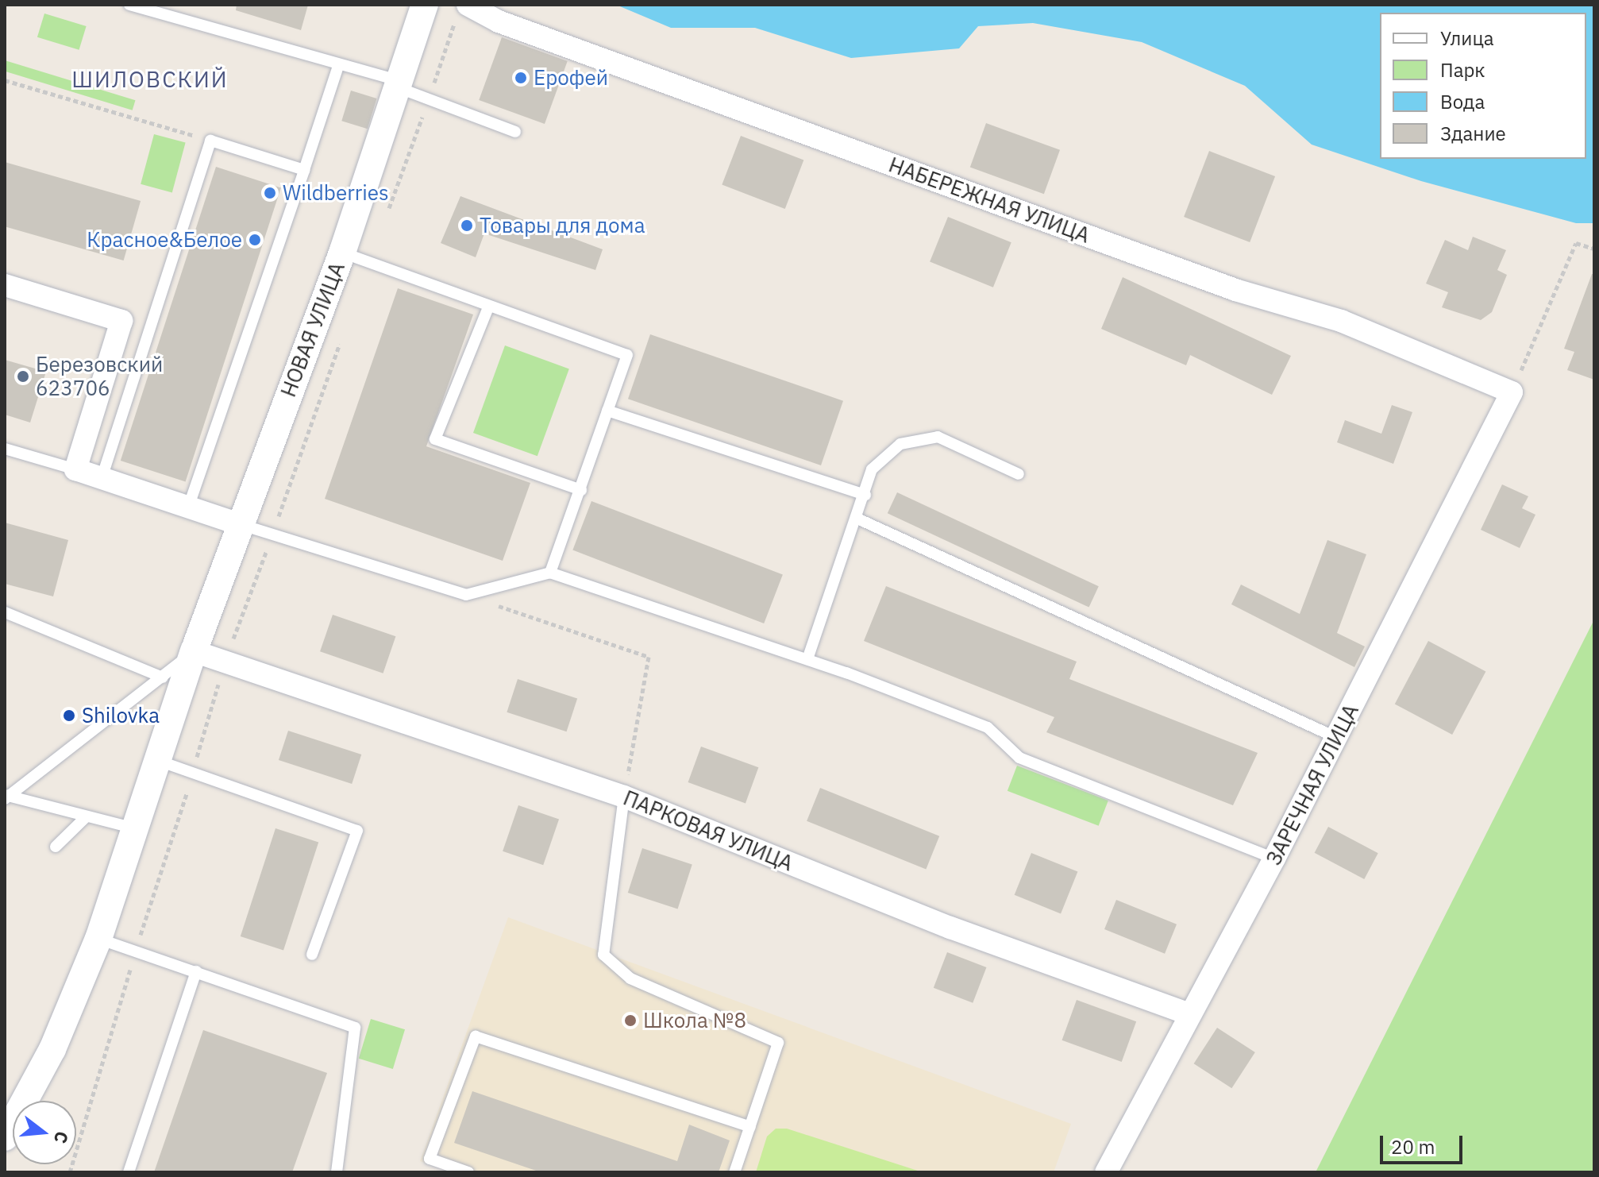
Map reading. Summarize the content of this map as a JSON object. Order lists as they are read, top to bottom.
{
  "streets": {
    "street": [
      "НАБЕРЕЖНАЯ УЛИЦА",
      "НОВАЯ УЛИЦА",
      "ЗАРЕЧНАЯ УЛИЦА",
      "ПАРКОВАЯ УЛИЦА"
    ]
  },
  "crossings": [
    ["НАБЕРЕЖНАЯ УЛИЦА", "ЗАРЕЧНАЯ УЛИЦА"],
    ["НОВАЯ УЛИЦА", "ПАРКОВАЯ УЛИЦА"],
    ["ЗАРЕЧНАЯ УЛИЦА", "ПАРКОВАЯ УЛИЦА"]
  ],
  "districts": ["ШИЛОВСКИЙ"],
  "places": [
    "Ерофей",
    "Wildberries",
    "Товары для дома",
    "Красное&Белое",
    "Березовский 623706",
    "Shilovka",
    "Школа №8"
  ],
  "legend": [
    "Улица",
    "Парк",
    "Вода",
    "Здание"
  ],
  "scale_bar": "20 m",
  "north": "right"
}
